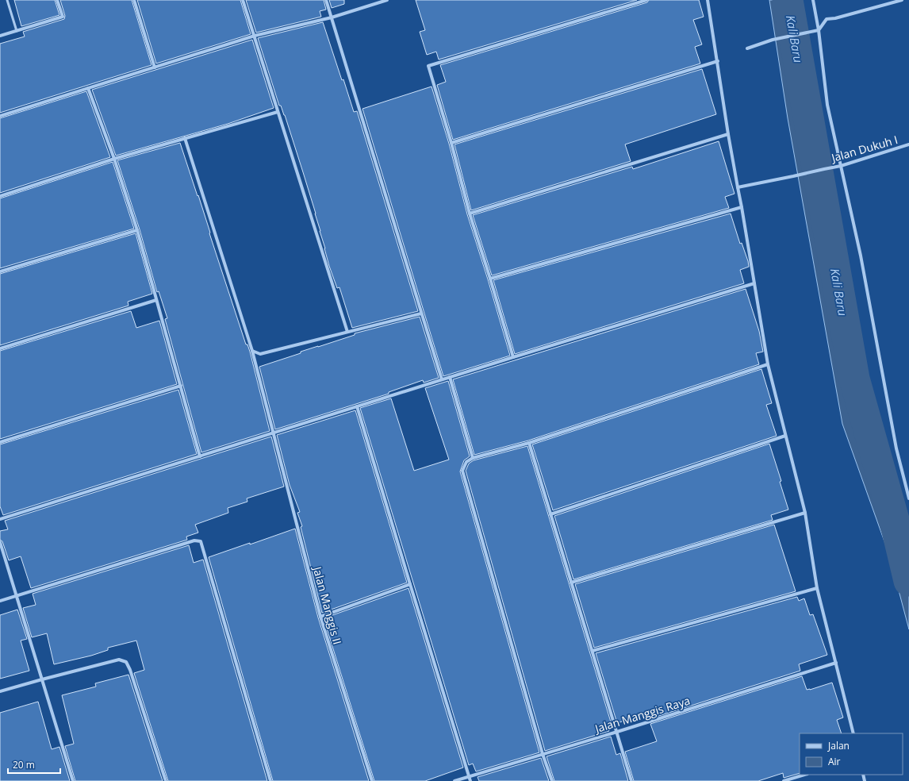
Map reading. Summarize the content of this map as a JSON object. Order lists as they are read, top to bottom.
{
  "streets": {
    "street": ["Jalan Dukuh I", "Jalan Manggis II", "Jalan Manggis Raya"]
  },
  "water": ["Kali Baru"],
  "legend": ["Jalan", "Air"],
  "scale_bar": "20 m"
}
